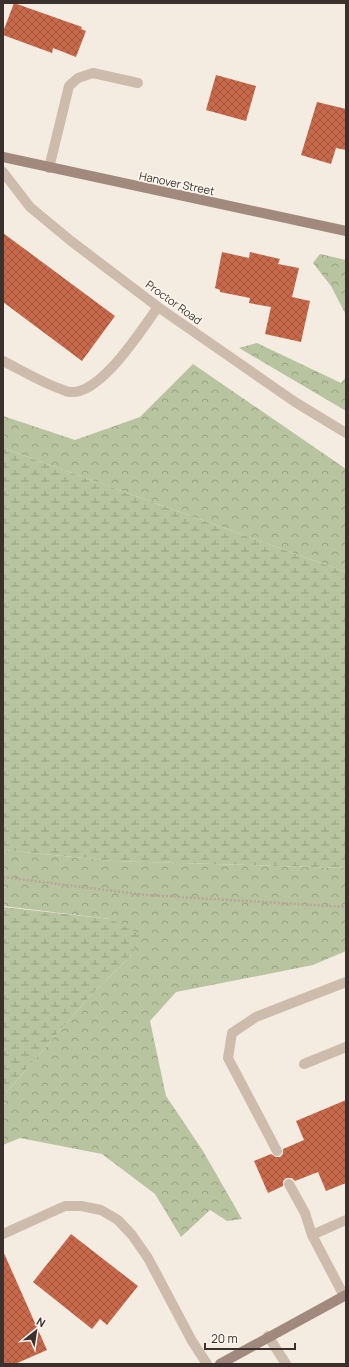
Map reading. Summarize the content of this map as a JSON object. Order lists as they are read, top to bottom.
{
  "streets": {
    "main road": ["Hanover Street"],
    "street": ["Proctor Road"]
  },
  "scale_bar": "20 m",
  "north": "top right"
}
